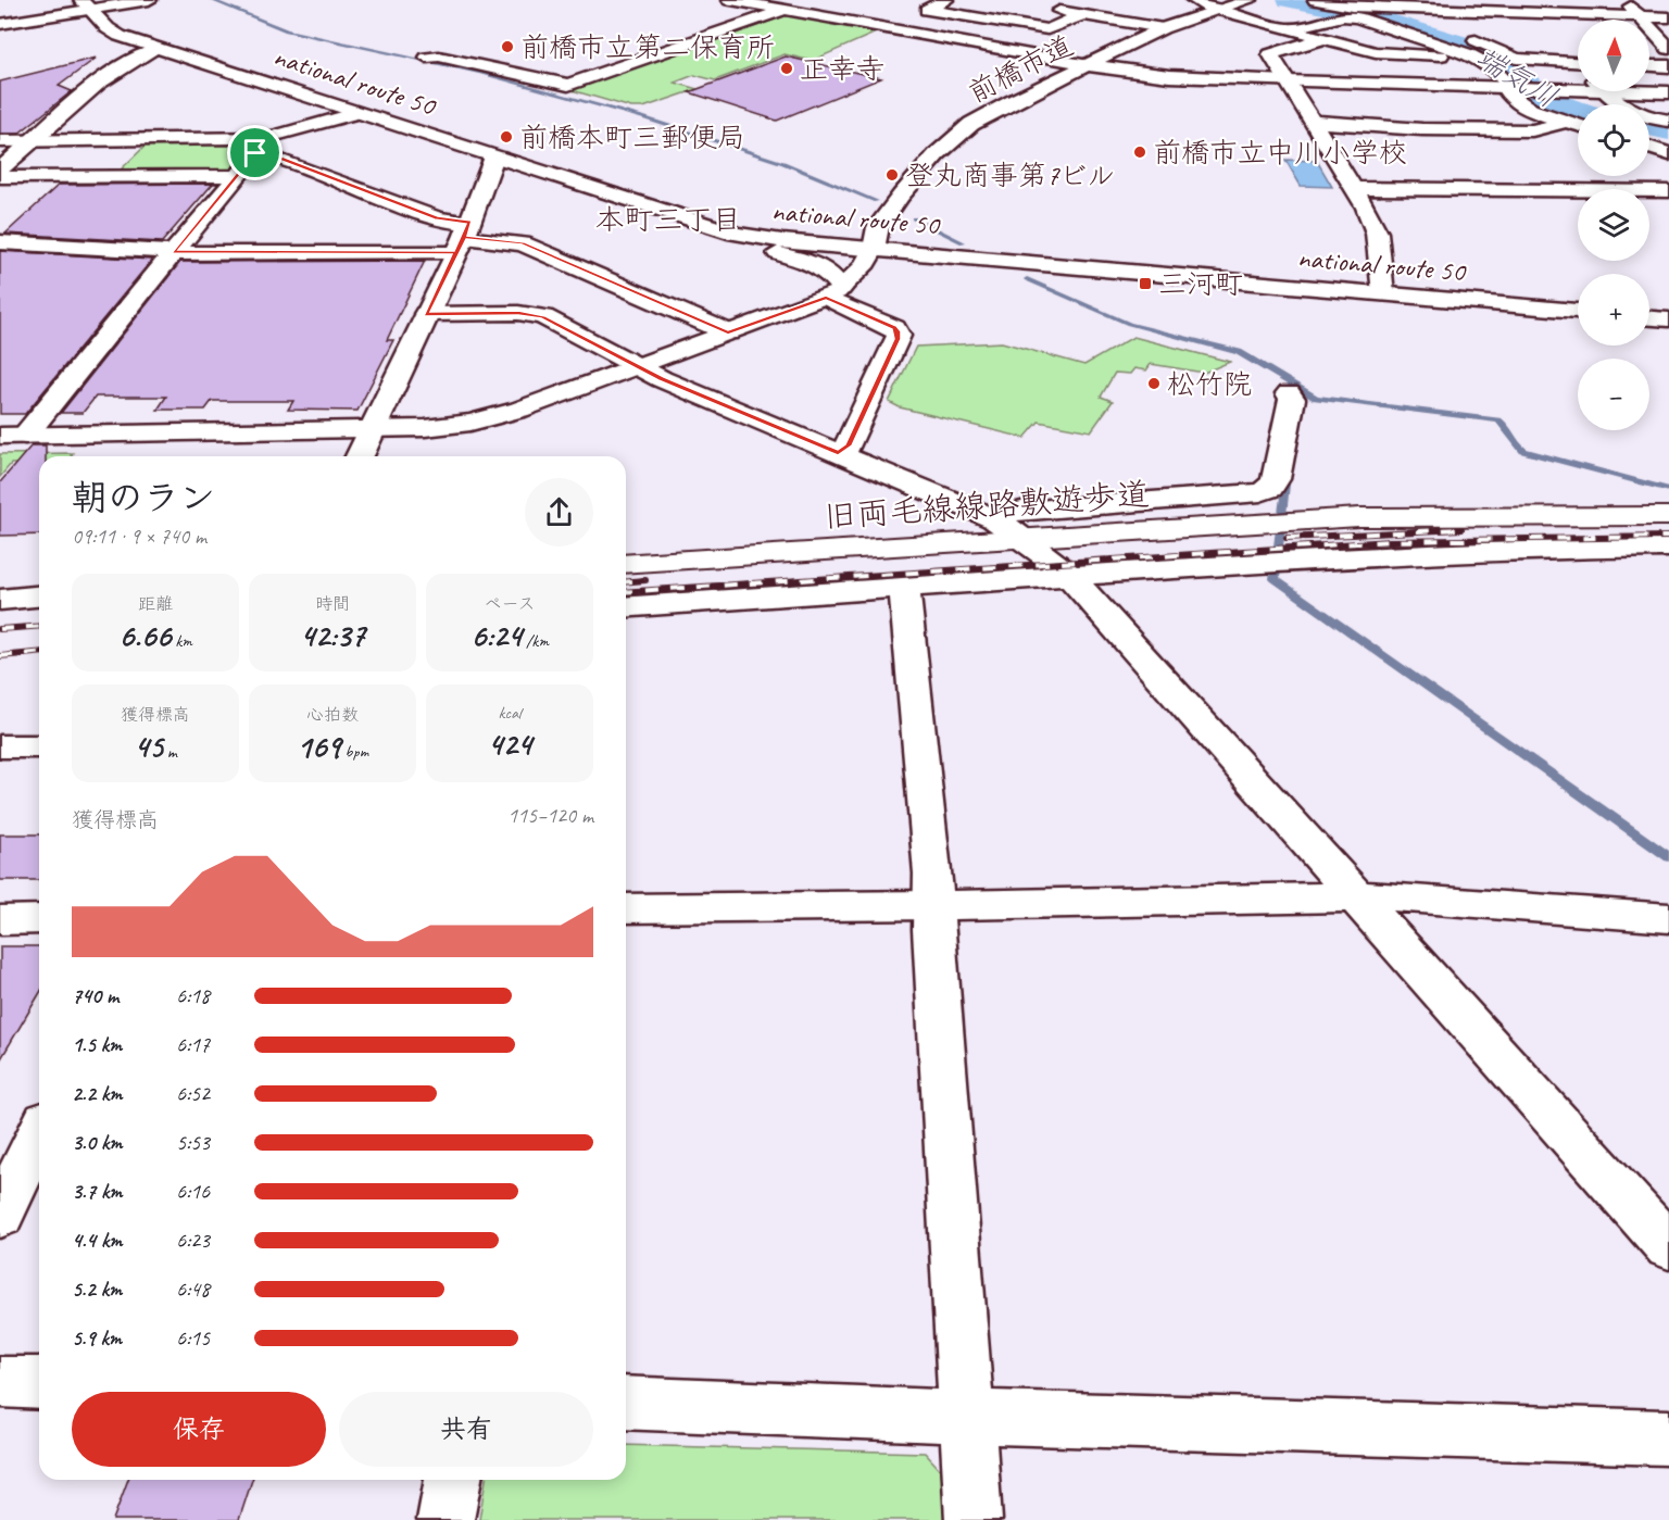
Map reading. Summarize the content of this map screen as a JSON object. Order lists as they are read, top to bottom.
{
  "streets": {
    "main road": ["前橋市道", "national route 50"],
    "street": ["旧両毛線線路敷遊歩道"]
  },
  "crossings": [
    ["前橋市道", "national route 50"]
  ],
  "districts": ["本町三丁目"],
  "water": ["端気川"],
  "places": {
    "other": [
      "前橋市立第二保育所",
      "正幸寺",
      "前橋本町三郵便局",
      "前橋市立中川小学校",
      "登丸商事第7ビル",
      "松竹院"
    ],
    "transit": ["三河町"]
  },
  "north": "top",
  "page": {
    "map_buttons": ["+", "−"],
    "heading": ["朝のラン", "09:11 · 9 × 740 m"],
    "stats": [
      ["距離", "6.66 km"],
      ["時間", "42:37"],
      ["ペース", "6:24 /km"],
      ["獲得標高", "45 m"],
      ["心拍数", "169 bpm"],
      ["kcal", "424"]
    ],
    "chart": ["獲得標高", "115–120 m"],
    "list": [
      {
        "name": "740 m",
        "note": "6:18"
      },
      {
        "name": "1.5 km",
        "note": "6:17"
      },
      {
        "name": "2.2 km",
        "note": "6:52"
      },
      {
        "name": "3.0 km",
        "note": "5:53"
      },
      {
        "name": "3.7 km",
        "note": "6:16"
      },
      {
        "name": "4.4 km",
        "note": "6:23"
      },
      {
        "name": "5.2 km",
        "note": "6:48"
      },
      {
        "name": "5.9 km",
        "note": "6:15"
      }
    ],
    "buttons": ["保存", "共有"]
  }
}
